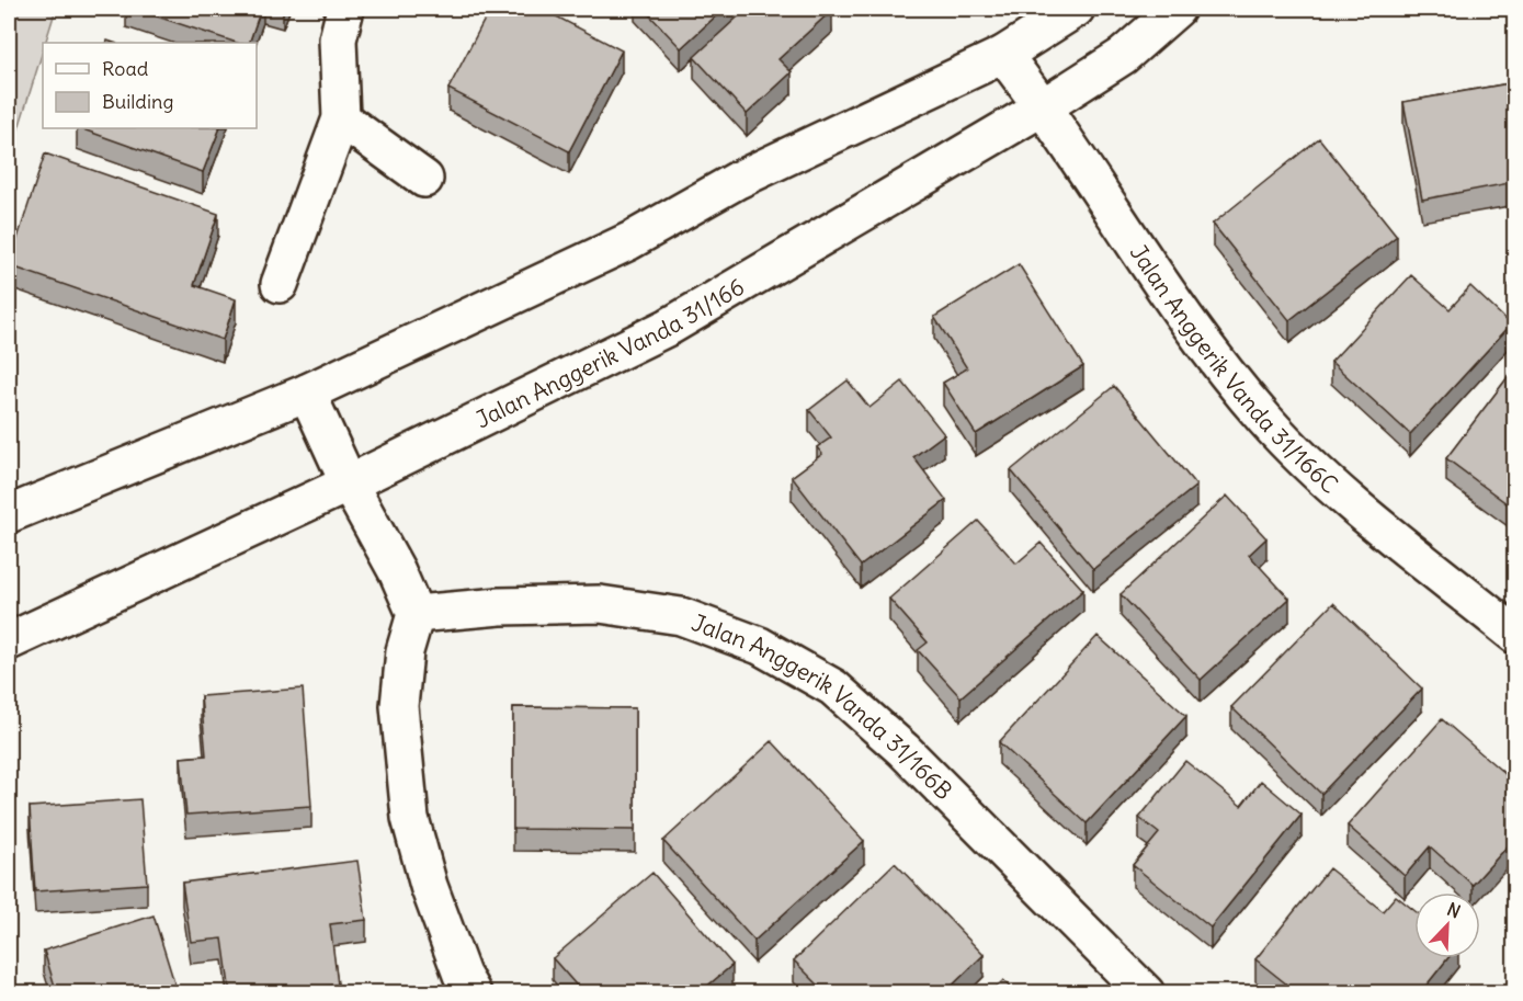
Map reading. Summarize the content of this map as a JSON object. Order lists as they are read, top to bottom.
{
  "streets": {
    "street": ["Jalan Anggerik Vanda 31/166", "Jalan Anggerik Vanda 31/166C", "Jalan Anggerik Vanda 31/166B"]
  },
  "crossings": [
    ["Jalan Anggerik Vanda 31/166", "Jalan Anggerik Vanda 31/166C"]
  ],
  "legend": ["Road", "Building"],
  "north": "top right"
}
